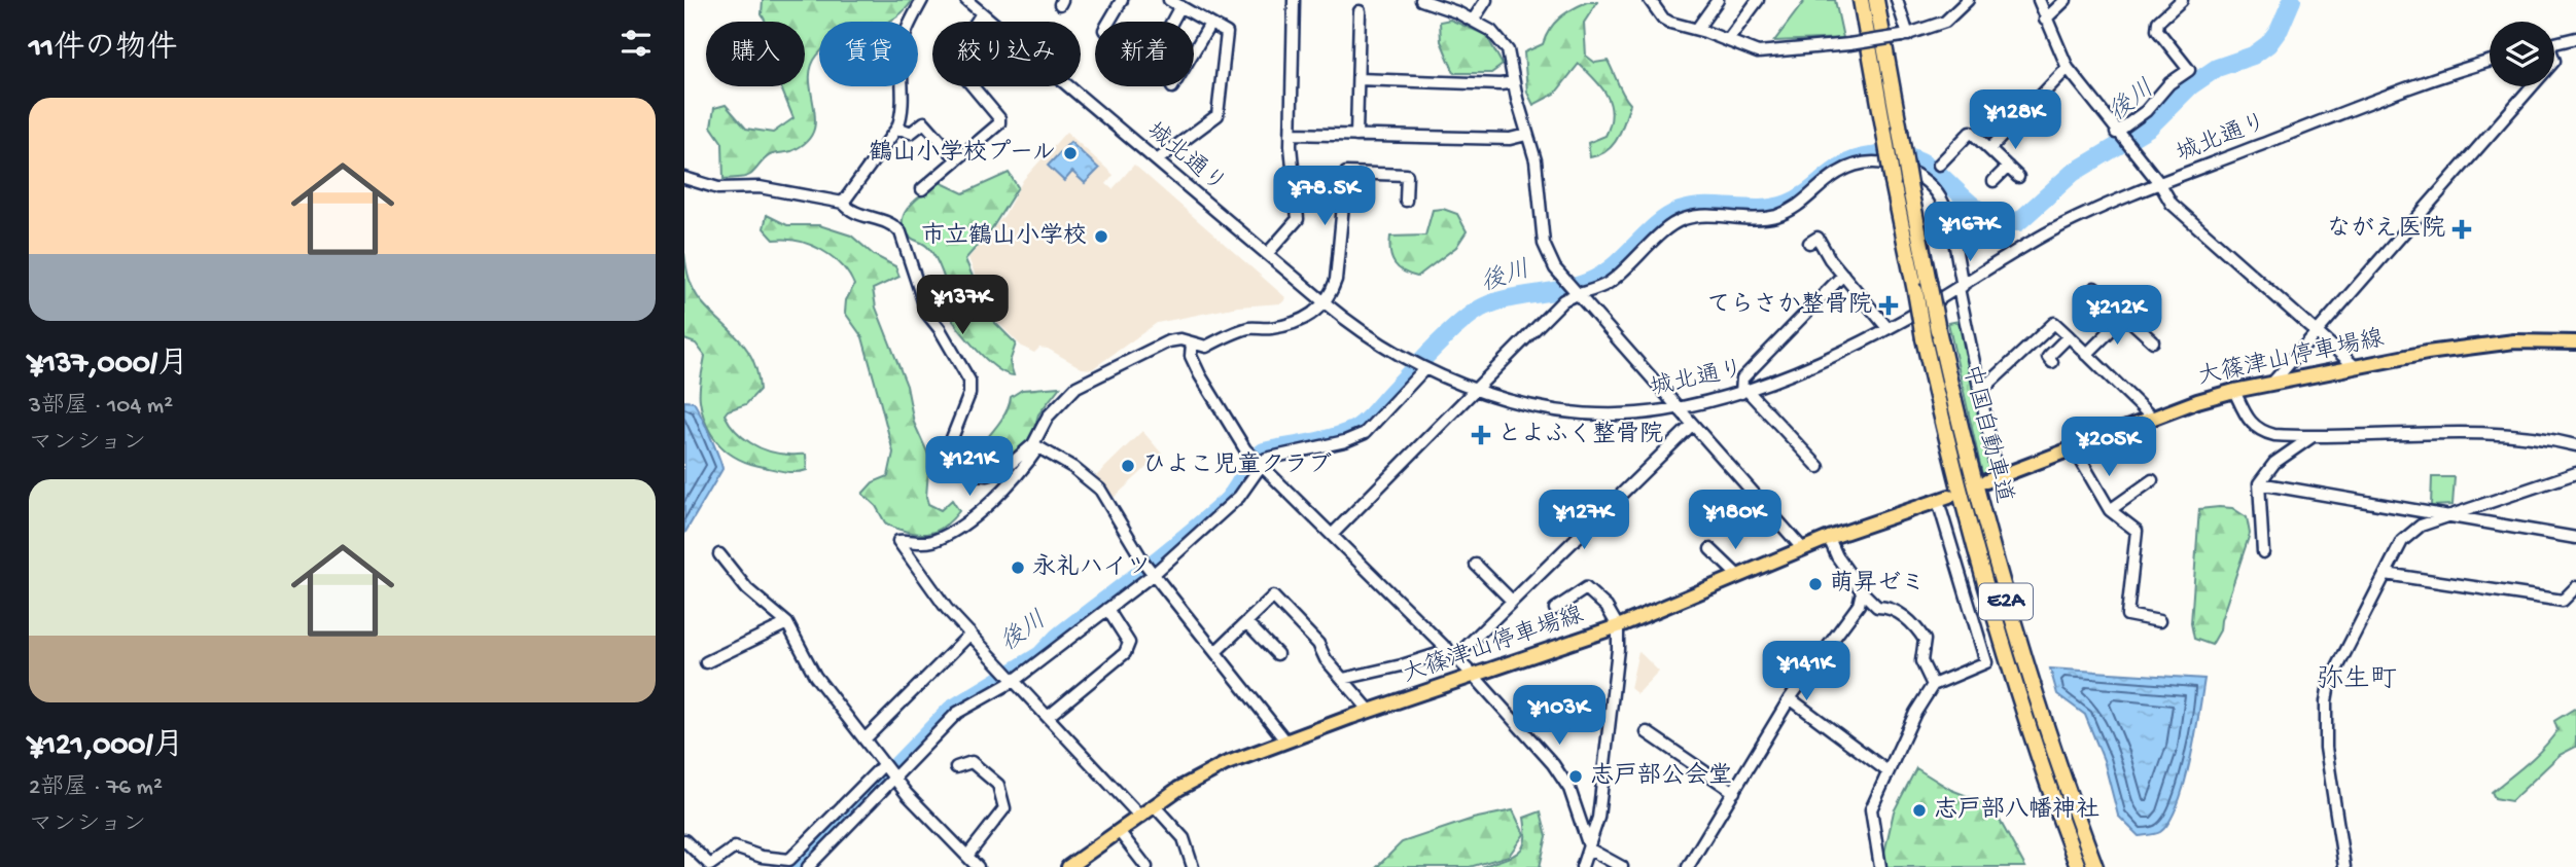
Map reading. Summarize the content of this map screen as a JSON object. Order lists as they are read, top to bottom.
{
  "streets": {
    "highway": ["中国自動車道", "E2A"],
    "main road": ["大篠津山停車場線"],
    "street": ["城北通り"]
  },
  "districts": ["弥生町"],
  "water": ["後川"],
  "places": {
    "other": [
      "鶴山小学校プール",
      "市立鶴山小学校",
      "ひよこ児童クラブ",
      "永礼ハイツ",
      "萌昇ゼミ",
      "志戸部公会堂",
      "志戸部八幡神社"
    ],
    "health": ["ながえ医院", "てらさか整骨院", "とよふく整骨院"]
  },
  "page": {
    "heading": "11件の物件",
    "chip": [
      "購入",
      "賃貸",
      "絞り込み",
      "新着"
    ],
    "list": [
      {
        "name": "¥137,000/月",
        "note": "3部屋 · 104 m² · マンション"
      },
      {
        "name": "¥121,000/月",
        "note": "2部屋 · 76 m² · マンション"
      }
    ],
    "price": [
      "¥128K",
      "¥78.5K",
      "¥167K",
      "¥137K",
      "¥212K",
      "¥205K",
      "¥121K",
      "¥127K",
      "¥180K",
      "¥141K",
      "¥103K"
    ]
  }
}
